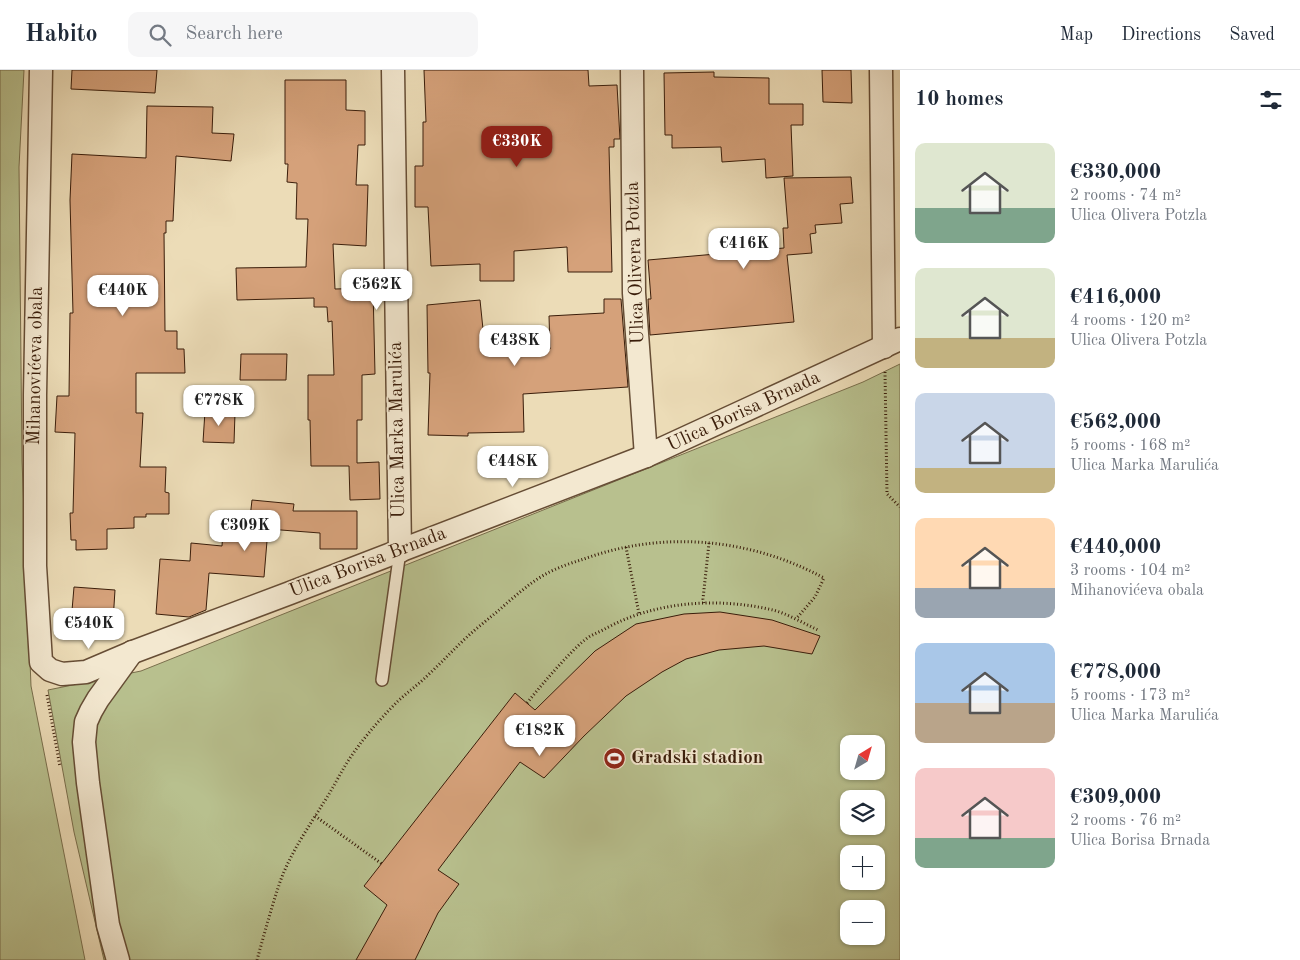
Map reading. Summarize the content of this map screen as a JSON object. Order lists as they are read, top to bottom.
{
  "streets": {
    "street": [
      "Ulica Olivera Potzla",
      "Mihanovićeva obala",
      "Ulica Borisa Brnada",
      "Ulica Marka Marulića"
    ]
  },
  "crossings": [
    ["Ulica Olivera Potzla", "Ulica Borisa Brnada"],
    ["Mihanovićeva obala", "Ulica Borisa Brnada"],
    ["Ulica Borisa Brnada", "Ulica Marka Marulića"]
  ],
  "places": {
    "sports": ["Gradski stadion"]
  },
  "north": "top right",
  "page": {
    "header": "Habito",
    "search": "Search here",
    "nav": ["Map", "Directions", "Saved"],
    "heading": "10 homes",
    "price": [
      "€330K",
      "€416K",
      "€562K",
      "€440K",
      "€438K",
      "€778K",
      "€448K",
      "€309K",
      "€540K",
      "€182K"
    ],
    "list": [
      {
        "name": "€330,000",
        "note": "2 rooms · 74 m² · Ulica Olivera Potzla"
      },
      {
        "name": "€416,000",
        "note": "4 rooms · 120 m² · Ulica Olivera Potzla"
      },
      {
        "name": "€562,000",
        "note": "5 rooms · 168 m² · Ulica Marka Marulića"
      },
      {
        "name": "€440,000",
        "note": "3 rooms · 104 m² · Mihanovićeva obala"
      },
      {
        "name": "€778,000",
        "note": "5 rooms · 173 m² · Ulica Marka Marulića"
      },
      {
        "name": "€309,000",
        "note": "2 rooms · 76 m² · Ulica Borisa Brnada"
      }
    ],
    "map_buttons": ["+", "−"]
  }
}
